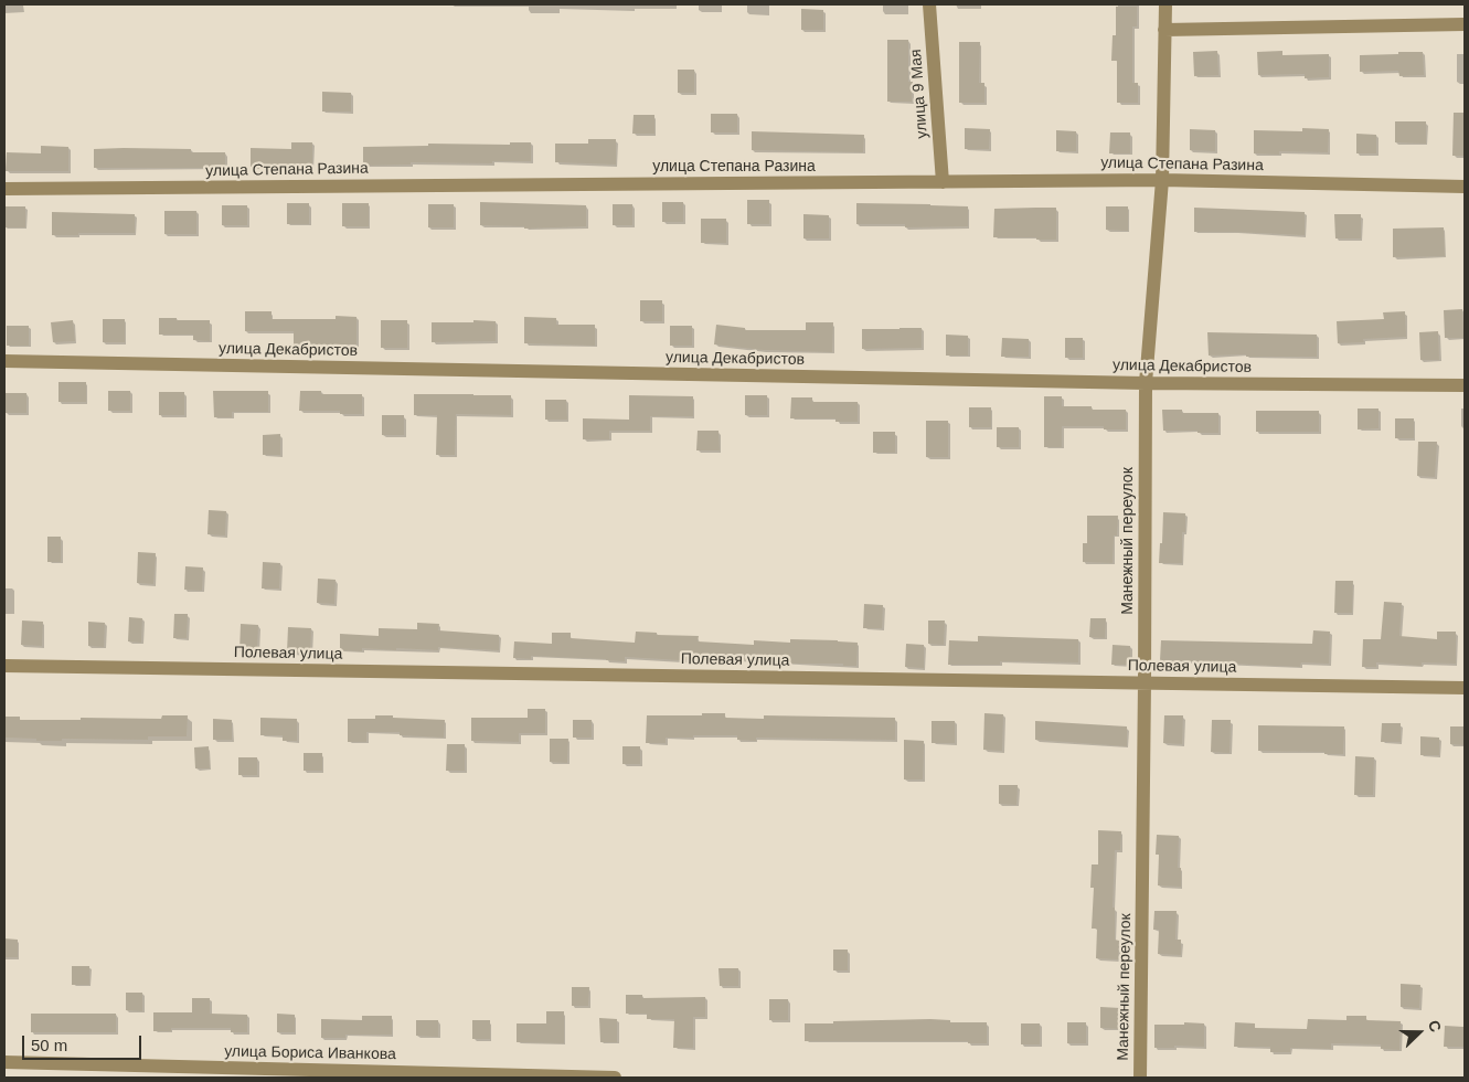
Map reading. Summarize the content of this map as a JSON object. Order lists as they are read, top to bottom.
{
  "streets": {
    "street": [
      "улица 9 Мая",
      "улица Степана Разина",
      "улица Декабристов",
      "Манежный переулок",
      "Полевая улица",
      "улица Бориса Иванкова"
    ]
  },
  "crossings": [
    ["улица 9 Мая", "улица Степана Разина"],
    ["улица Степана Разина", "Манежный переулок"],
    ["улица Декабристов", "Манежный переулок"],
    ["Манежный переулок", "Полевая улица"]
  ],
  "scale_bar": "50 m",
  "north": "right"
}
